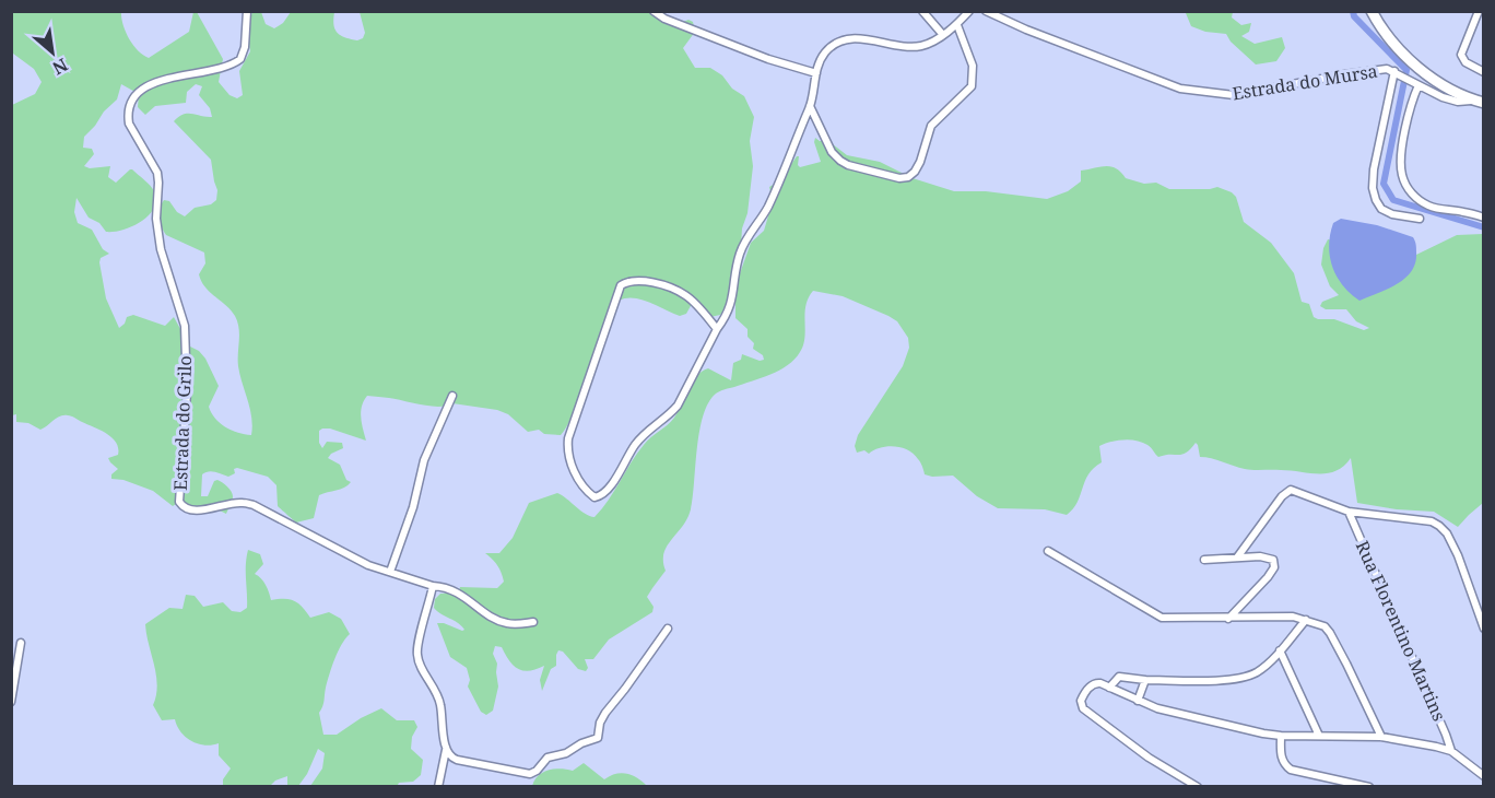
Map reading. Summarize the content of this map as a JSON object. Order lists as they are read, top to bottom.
{
  "streets": {
    "street": ["Estrada do Mursa", "Estrada do Grilo", "Rua Florentino Martins"]
  },
  "north": "bottom right"
}
